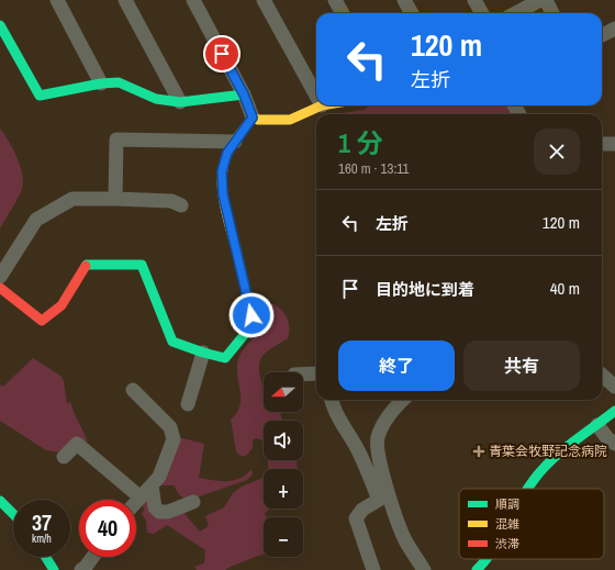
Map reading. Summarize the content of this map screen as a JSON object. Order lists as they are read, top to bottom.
{
  "places": {
    "health": ["青葉会牧野記念病院"]
  },
  "legend": ["順調", "混雑", "渋滞"],
  "north": "left",
  "page": {
    "turn": ["120 m", "左折"],
    "heading": ["1 分", "160 m · 13:11"],
    "list": [
      {
        "name": "左折",
        "value": "120 m"
      },
      {
        "name": "目的地に到着",
        "value": "40 m"
      }
    ],
    "buttons": ["終了", "共有"],
    "map_buttons": ["+", "−"],
    "speed": "37 km/h",
    "limit": "40"
  }
}
